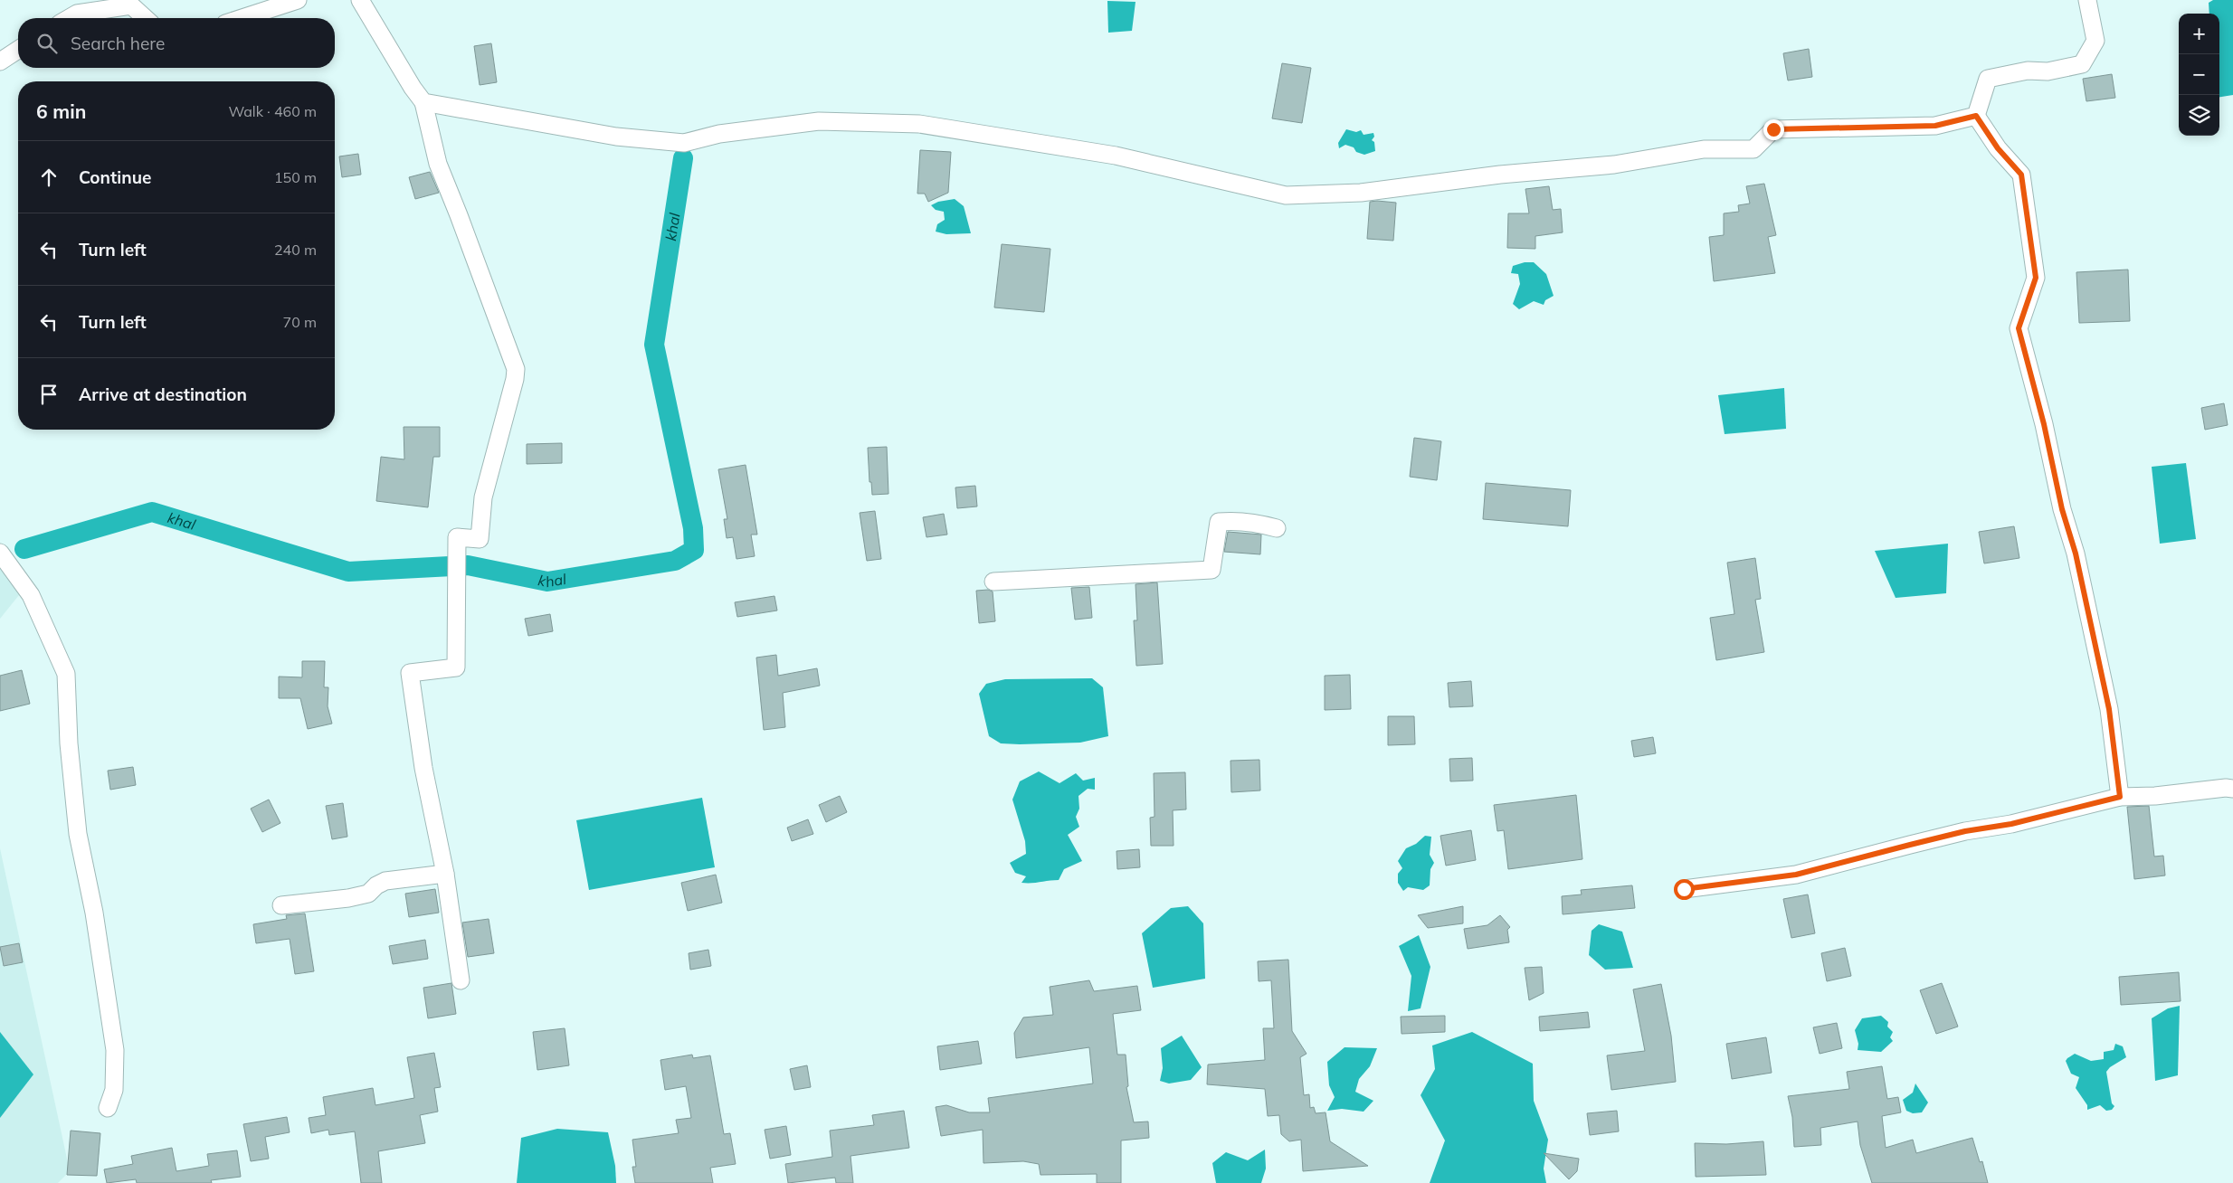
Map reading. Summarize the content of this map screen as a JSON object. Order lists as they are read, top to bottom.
{
  "water": ["khal"],
  "page": {
    "map_buttons": ["+", "−"],
    "search": "Search here",
    "heading": ["6 min", "Walk · 460 m"],
    "list": [
      ["Continue", "150 m"],
      ["Turn left", "240 m"],
      ["Turn left", "70 m"],
      "Arrive at destination"
    ]
  }
}
